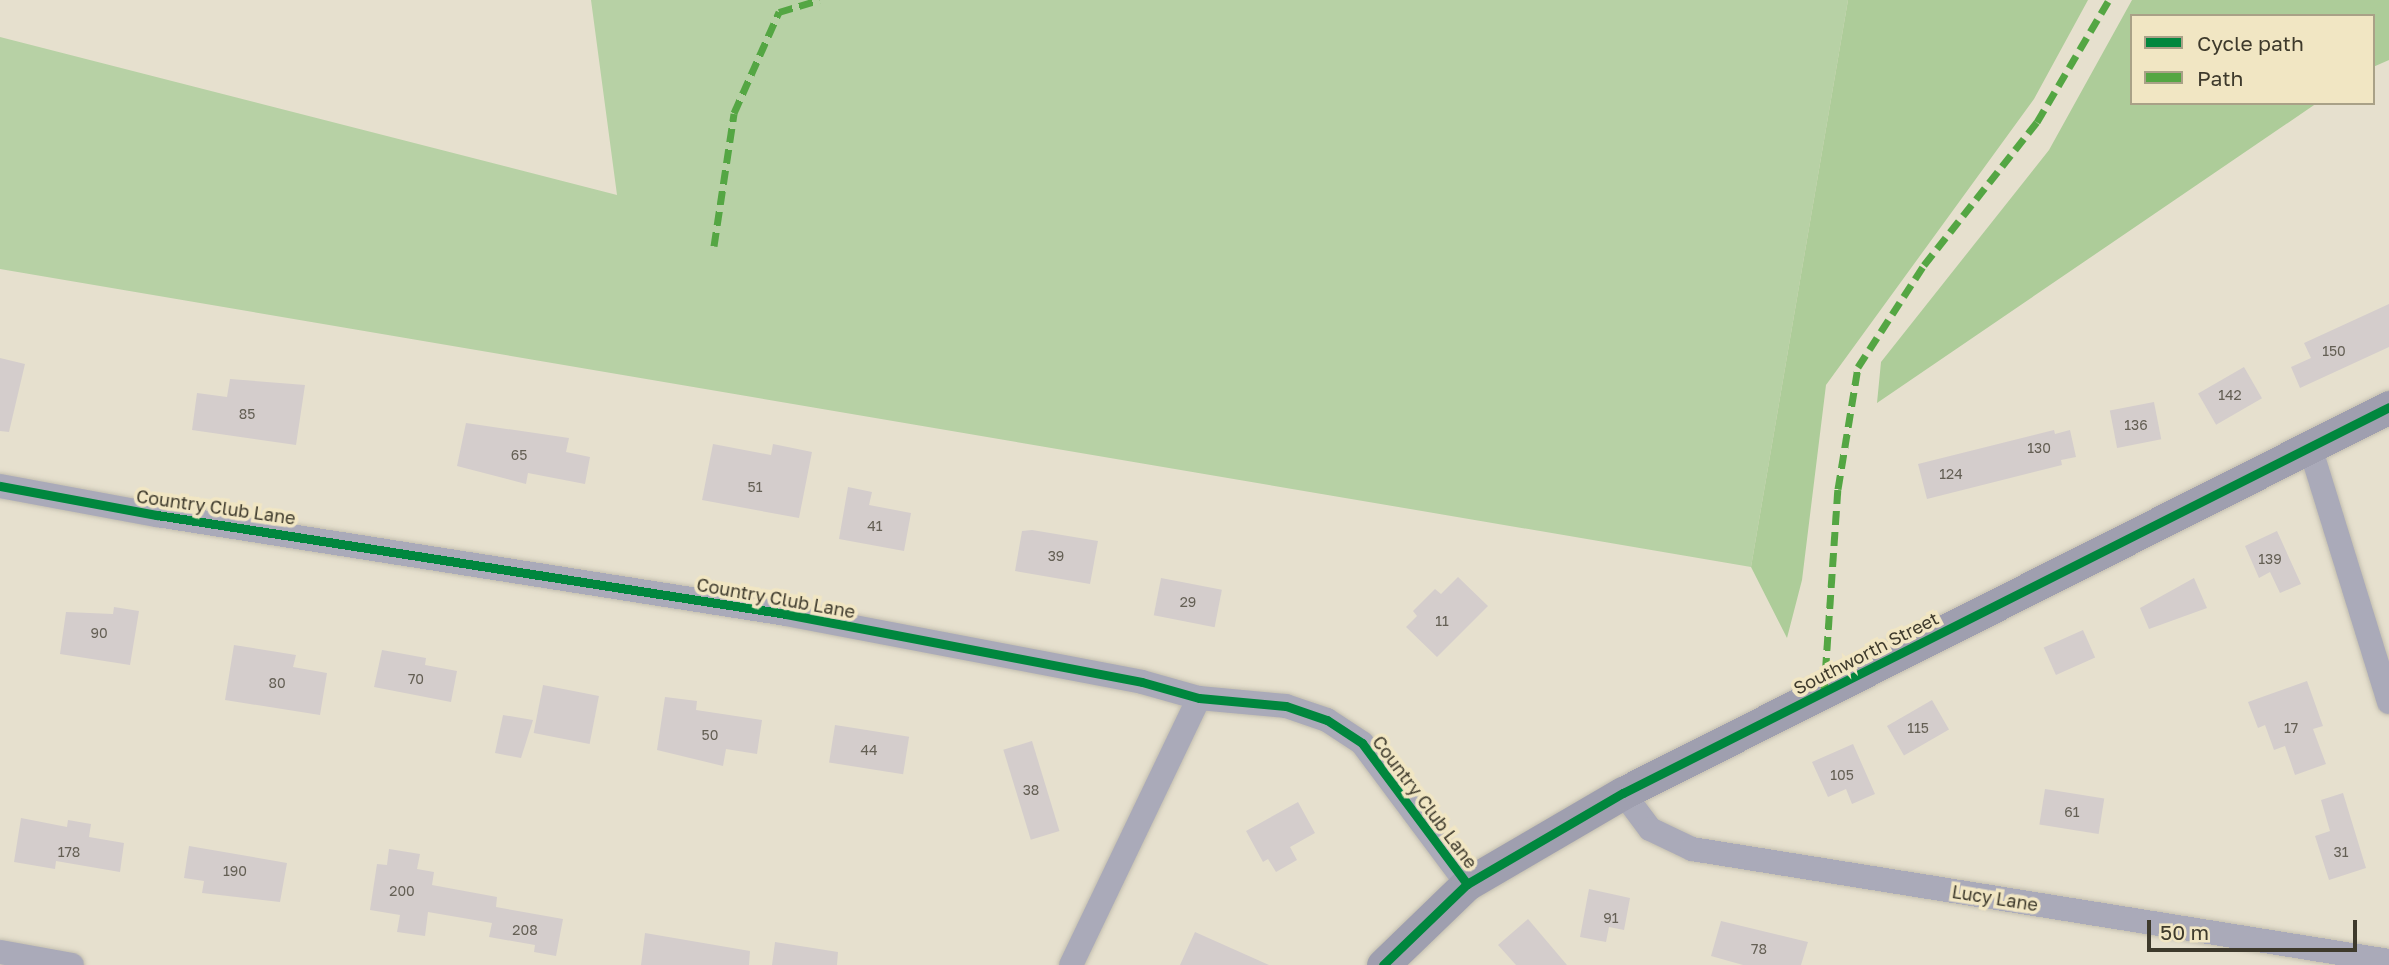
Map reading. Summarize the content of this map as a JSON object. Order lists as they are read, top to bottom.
{
  "streets": {
    "street": ["Country Club Lane", "Southworth Street", "Lucy Lane"]
  },
  "crossings": [
    ["Country Club Lane", "Southworth Street"],
    ["Southworth Street", "Lucy Lane"]
  ],
  "house_numbers": [
    "150",
    "142",
    "85",
    "136",
    "130",
    "65",
    "124",
    "51",
    "41",
    "39",
    "139",
    "29",
    "11",
    "90",
    "70",
    "80",
    "115",
    "17",
    "50",
    "44",
    "105",
    "38",
    "61",
    "178",
    "31",
    "190",
    "200",
    "91",
    "208",
    "78"
  ],
  "legend": ["Cycle path", "Path"],
  "scale_bar": "50 m"
}
